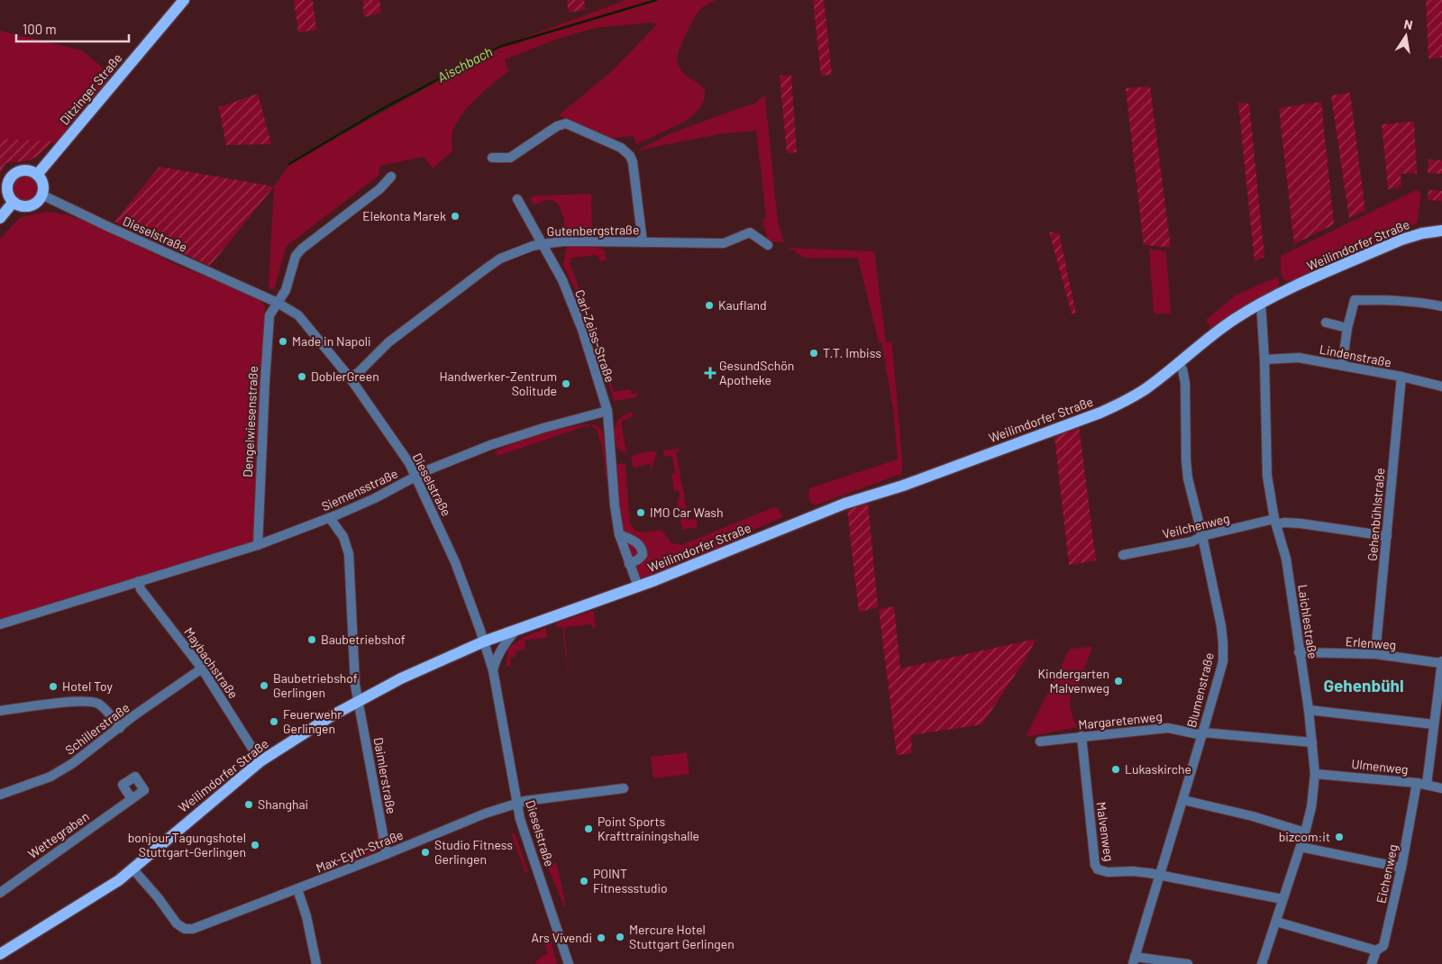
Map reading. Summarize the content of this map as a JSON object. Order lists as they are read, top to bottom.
{
  "streets": {
    "main road": ["Ditzinger Straße", "Weilimdorfer Straße"],
    "street": [
      "Gutenbergstraße",
      "Dieselstraße",
      "Carl-Zeiss-Straße",
      "Lindenstraße",
      "Dengelwiesenstraße",
      "Siemensstraße",
      "Gehenbühlstraße",
      "Veilchenweg",
      "Laichlestraße",
      "Erlenweg",
      "Maybachstraße",
      "Blumenstraße",
      "Margaretenweg",
      "Schillerstraße",
      "Ulmenweg",
      "Daimlerstraße",
      "Malvenweg",
      "Wettegraben",
      "Max-Eyth-Straße",
      "Eichenweg"
    ]
  },
  "crossings": [
    ["Ditzinger Straße", "Dieselstraße"],
    ["Gutenbergstraße", "Dieselstraße"],
    ["Gutenbergstraße", "Carl-Zeiss-Straße"],
    ["Dieselstraße", "Weilimdorfer Straße"],
    ["Dieselstraße", "Dengelwiesenstraße"],
    ["Dieselstraße", "Siemensstraße"],
    ["Dieselstraße", "Max-Eyth-Straße"],
    ["Weilimdorfer Straße", "Laichlestraße"],
    ["Weilimdorfer Straße", "Maybachstraße"],
    ["Weilimdorfer Straße", "Blumenstraße"],
    ["Weilimdorfer Straße", "Daimlerstraße"],
    ["Weilimdorfer Straße", "Max-Eyth-Straße"],
    ["Carl-Zeiss-Straße", "Siemensstraße"],
    ["Lindenstraße", "Gehenbühlstraße"],
    ["Lindenstraße", "Laichlestraße"],
    ["Dengelwiesenstraße", "Siemensstraße"],
    ["Siemensstraße", "Maybachstraße"],
    ["Siemensstraße", "Daimlerstraße"],
    ["Gehenbühlstraße", "Veilchenweg"],
    ["Gehenbühlstraße", "Erlenweg"],
    ["Veilchenweg", "Laichlestraße"],
    ["Veilchenweg", "Blumenstraße"],
    ["Laichlestraße", "Erlenweg"],
    ["Laichlestraße", "Margaretenweg"],
    ["Laichlestraße", "Ulmenweg"],
    ["Maybachstraße", "Schillerstraße"],
    ["Blumenstraße", "Margaretenweg"],
    ["Blumenstraße", "Malvenweg"],
    ["Margaretenweg", "Malvenweg"],
    ["Ulmenweg", "Eichenweg"],
    ["Daimlerstraße", "Max-Eyth-Straße"]
  ],
  "districts": ["Gehenbühl"],
  "water": ["Aischbach"],
  "places": {
    "other": [
      "Elekonta Marek",
      "Kaufland",
      "Made in Napoli",
      "T.T. Imbiss",
      "DoblerGreen",
      "Handwerker-Zentrum Solitude",
      "IMO Car Wash",
      "Baubetriebshof",
      "Kindergarten Malvenweg",
      "Baubetriebshof Gerlingen",
      "Hotel Toy",
      "Feuerwehr Gerlingen",
      "Lukaskirche",
      "Shanghai",
      "Point Sports Krafttrainingshalle",
      "bizcom:it",
      "bonjour Tagungshotel Stuttgart-Gerlingen",
      "Studio Fitness Gerlingen",
      "POINT Fitnessstudio",
      "Mercure Hotel Stuttgart Gerlingen",
      "Ars Vivendi"
    ],
    "health": ["GesundSchön Apotheke"]
  },
  "scale_bar": "100 m",
  "north": "top"
}
